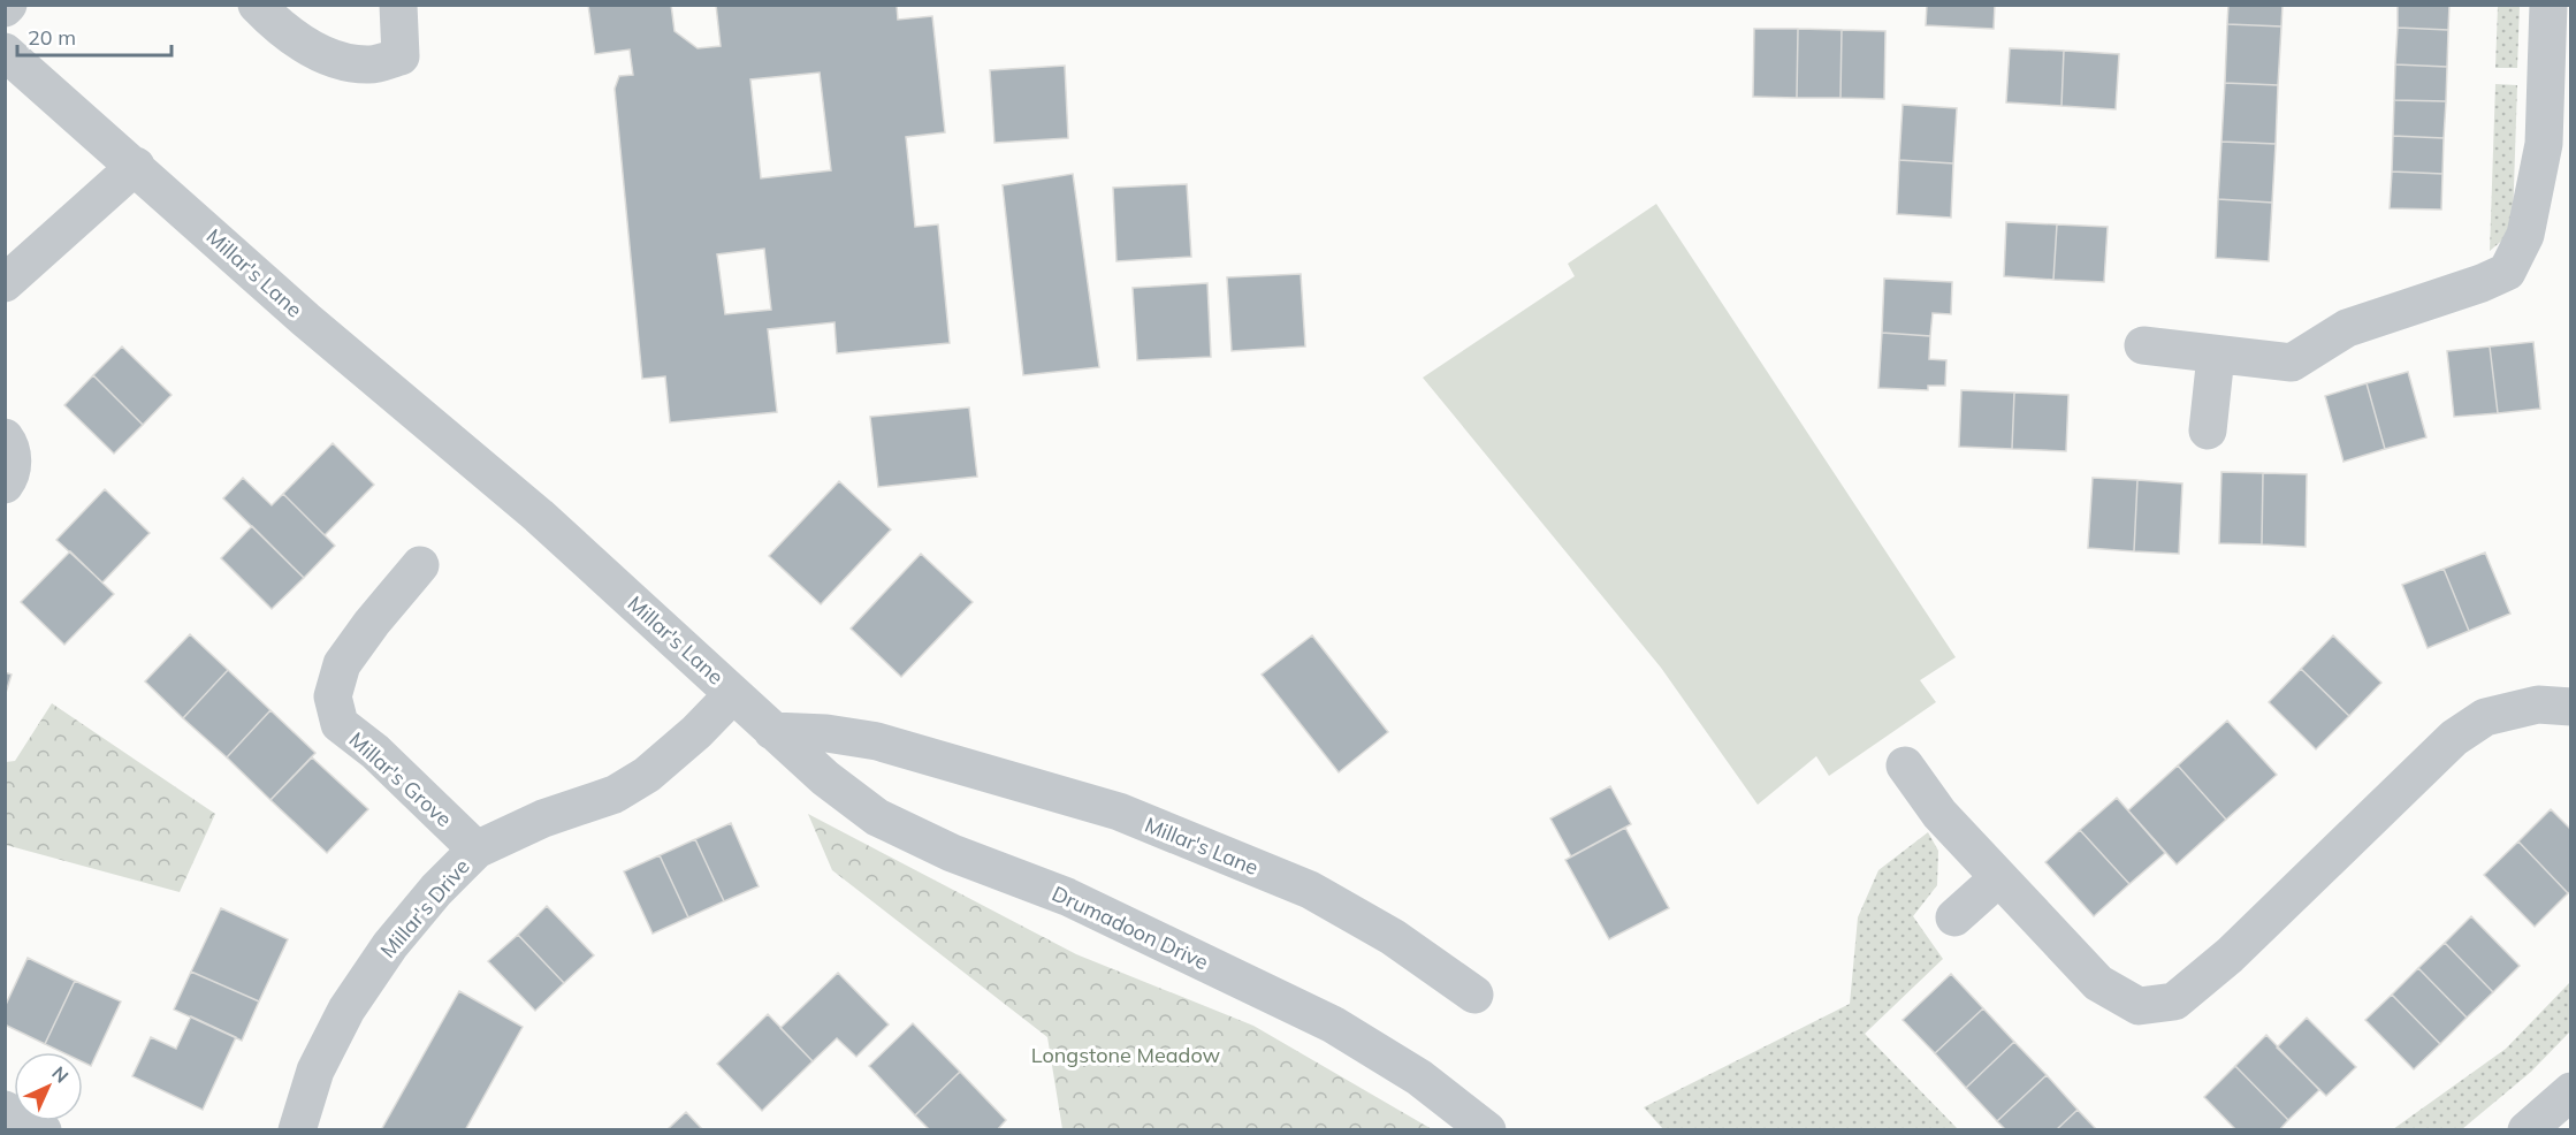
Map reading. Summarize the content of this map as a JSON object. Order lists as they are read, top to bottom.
{
  "streets": {
    "street": [
      "Millar's Lane",
      "Millar's Grove",
      "Millar's Drive",
      "Drumadoon Drive"
    ]
  },
  "crossings": [
    ["Millar's Lane", "Millar's Drive"],
    ["Millar's Lane", "Drumadoon Drive"],
    ["Millar's Grove", "Millar's Drive"]
  ],
  "parks": ["Longstone Meadow"],
  "scale_bar": "20 m",
  "north": "top right"
}
